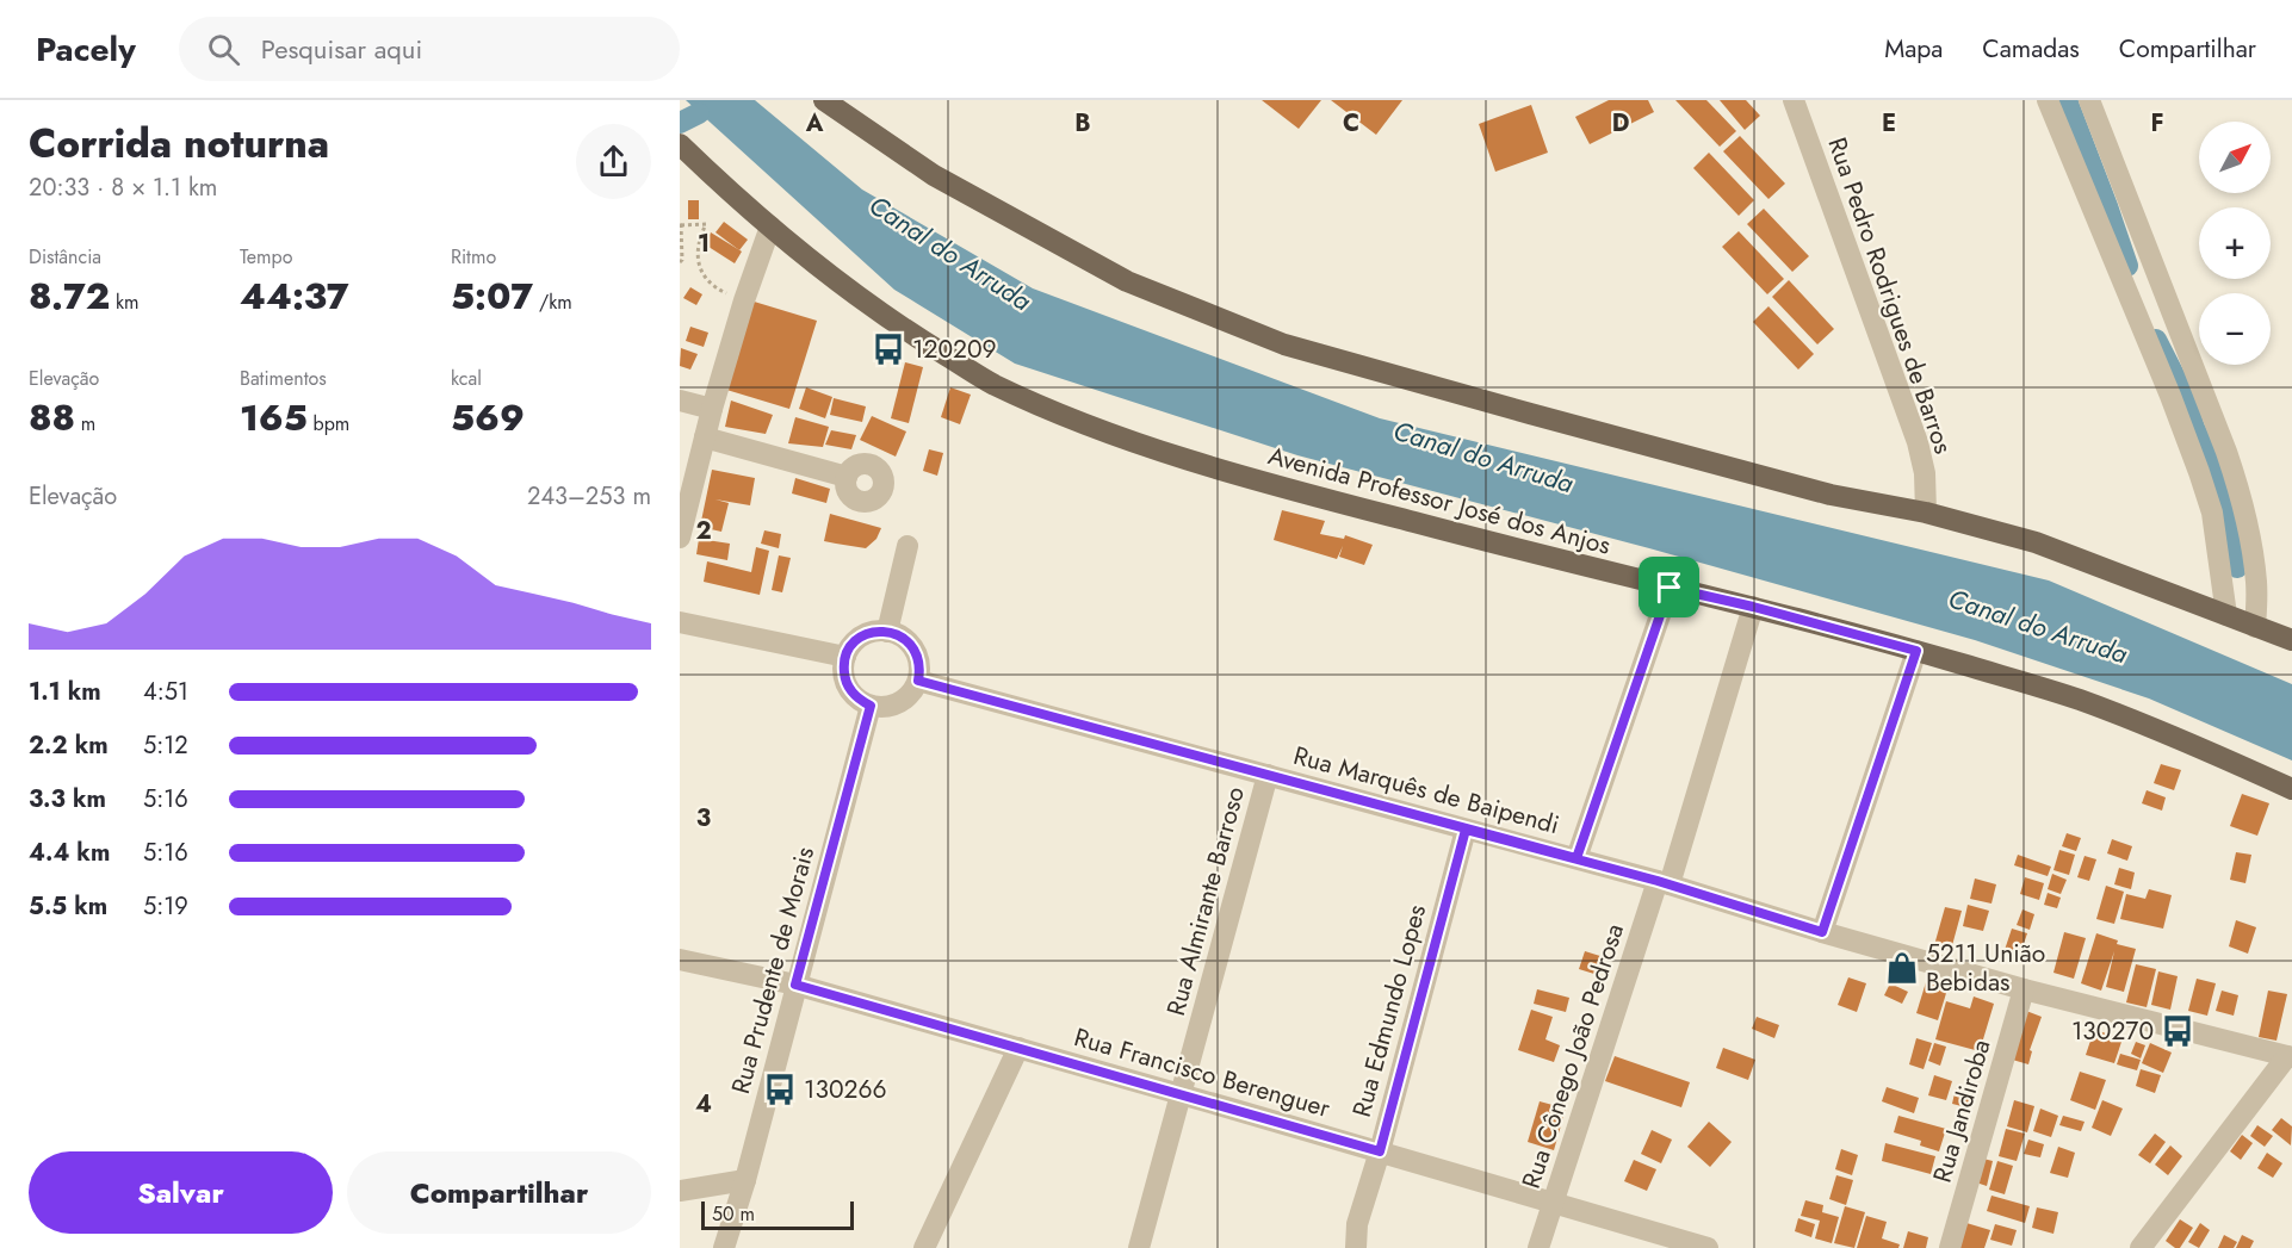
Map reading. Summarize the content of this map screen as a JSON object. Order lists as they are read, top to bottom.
{
  "streets": {
    "main road": ["Avenida Professor José dos Anjos"],
    "street": [
      "Rua Pedro Rodrigues de Barros",
      "Rua Marquês de Baipendi",
      "Rua Almirante Barroso",
      "Rua Prudente de Morais",
      "Rua Edmundo Lopes",
      "Rua Cônego João Pedrosa",
      "Rua Francisco Berenguer",
      "Rua Jandiroba"
    ]
  },
  "crossings": [
    ["Avenida Professor José dos Anjos", "Rua Cônego João Pedrosa"],
    ["Rua Marquês de Baipendi", "Rua Almirante Barroso"],
    ["Rua Marquês de Baipendi", "Rua Prudente de Morais"],
    ["Rua Marquês de Baipendi", "Rua Edmundo Lopes"],
    ["Rua Marquês de Baipendi", "Rua Cônego João Pedrosa"],
    ["Rua Marquês de Baipendi", "Rua Jandiroba"],
    ["Rua Almirante Barroso", "Rua Francisco Berenguer"],
    ["Rua Prudente de Morais", "Rua Francisco Berenguer"],
    ["Rua Edmundo Lopes", "Rua Francisco Berenguer"],
    ["Rua Cônego João Pedrosa", "Rua Francisco Berenguer"]
  ],
  "water": ["Canal do Arruda"],
  "places": {
    "bus stop": ["120209", "130270", "130266"],
    "shop": ["5211 União Bebidas"]
  },
  "scale_bar": "50 m",
  "north": "top right",
  "page": {
    "header": "Pacely",
    "search": "Pesquisar aqui",
    "nav": ["Mapa", "Camadas", "Compartilhar"],
    "heading": ["Corrida noturna", "20:33 · 8 × 1.1 km"],
    "map_buttons": ["+", "−"],
    "stats": [
      ["Distância", "8.72 km"],
      ["Tempo", "44:37"],
      ["Ritmo", "5:07 /km"],
      ["Elevação", "88 m"],
      ["Batimentos", "165 bpm"],
      ["kcal", "569"]
    ],
    "chart": ["Elevação", "243–253 m"],
    "list": [
      {
        "name": "1.1 km",
        "note": "4:51"
      },
      {
        "name": "2.2 km",
        "note": "5:12"
      },
      {
        "name": "3.3 km",
        "note": "5:16"
      },
      {
        "name": "4.4 km",
        "note": "5:16"
      },
      {
        "name": "5.5 km",
        "note": "5:19"
      }
    ],
    "buttons": ["Salvar", "Compartilhar"],
    "scale": "50 m"
  },
  "grid": {
    "columns": [
      "A",
      "B",
      "C",
      "D",
      "E",
      "F"
    ],
    "rows": [
      "1",
      "2",
      "3",
      "4"
    ]
  }
}
